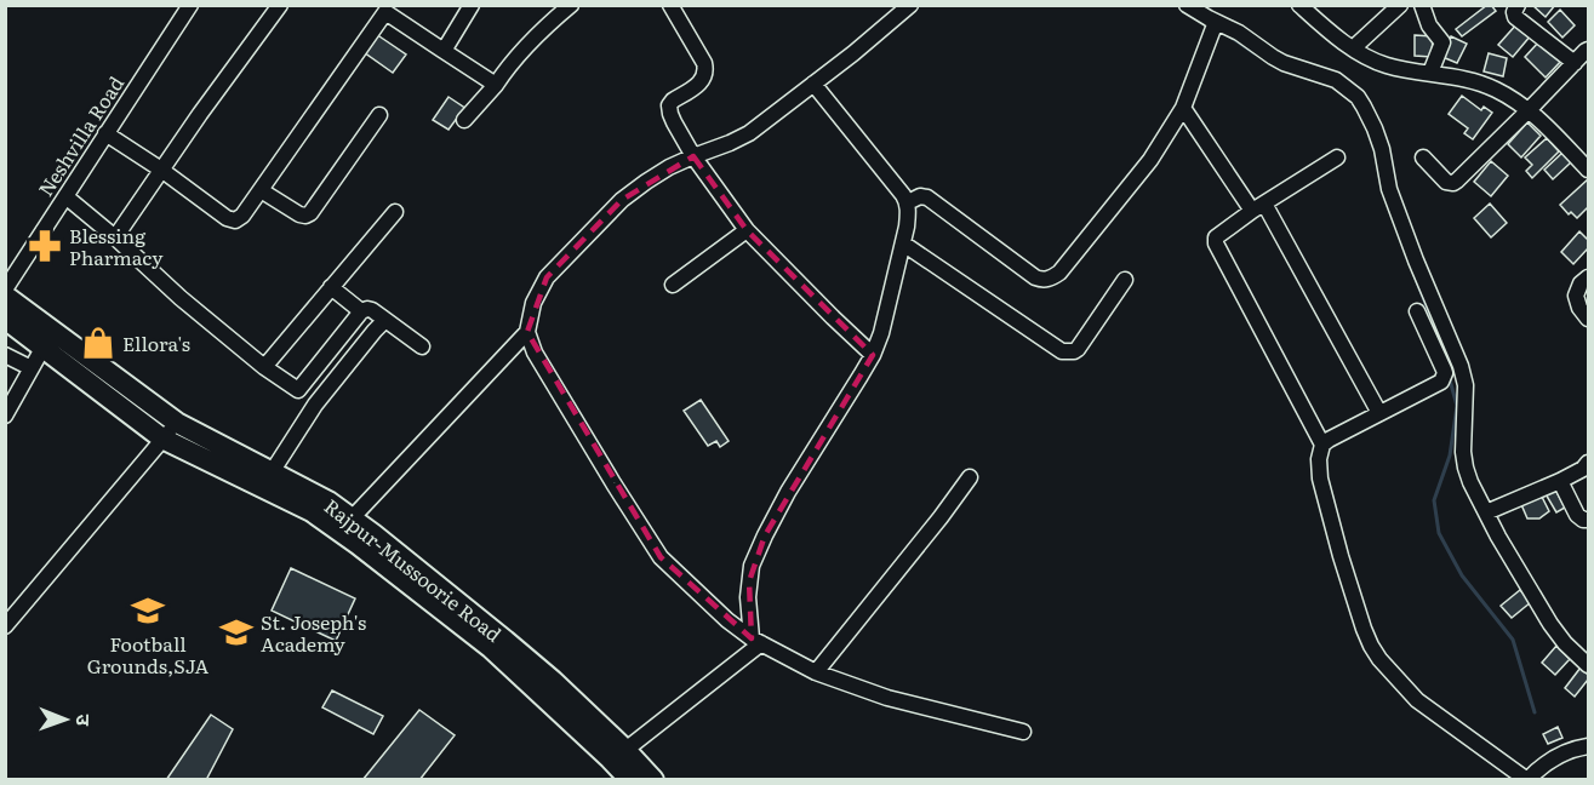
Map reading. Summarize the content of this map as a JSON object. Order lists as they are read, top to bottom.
{
  "streets": {
    "main road": ["Rajpur-Mussoorie Road"],
    "street": ["Neshvilla Road"]
  },
  "places": {
    "pharmacy": ["Blessing Pharmacy"],
    "shop": ["Ellora's"],
    "school or university": ["Football Grounds,SJA", "St. Joseph's Academy"]
  },
  "north": "right"
}
